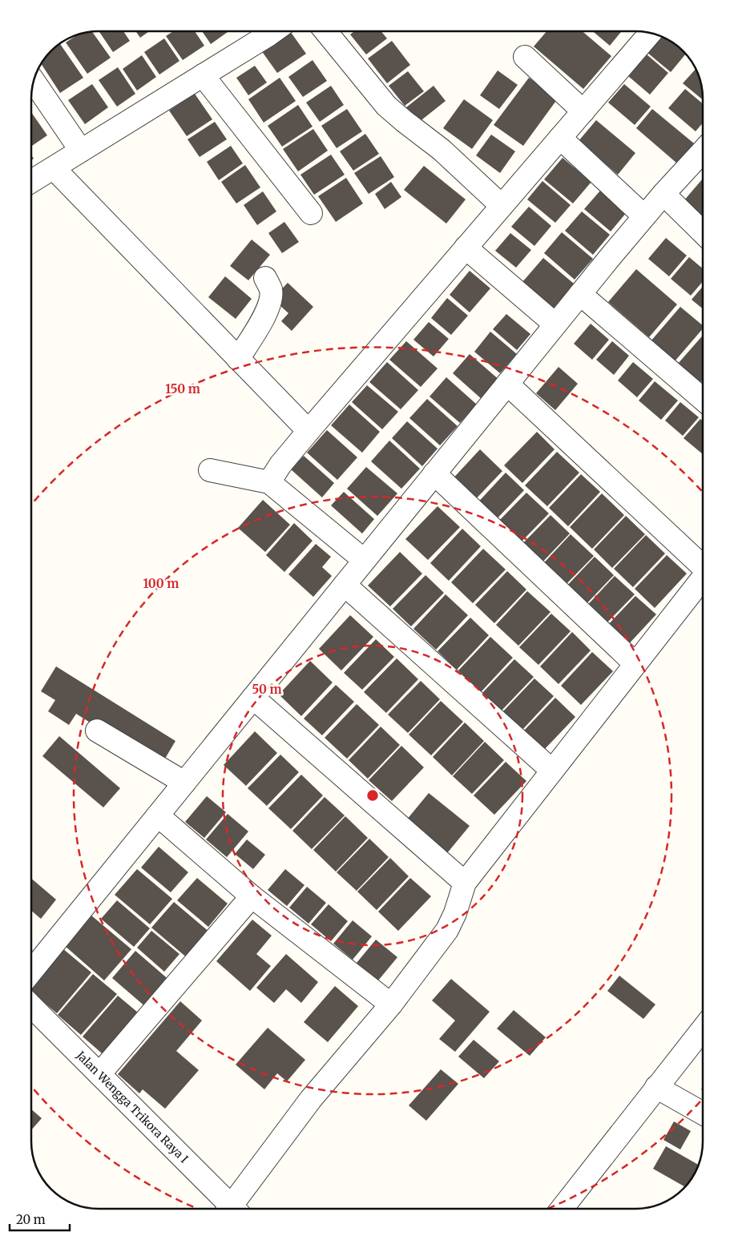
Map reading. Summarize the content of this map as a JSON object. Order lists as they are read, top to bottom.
{
  "streets": {
    "street": ["Jalan Wengga Trikora Raya I"]
  },
  "scale_bar": "20 m",
  "rings": ["150 m", "100 m", "50 m"]
}
